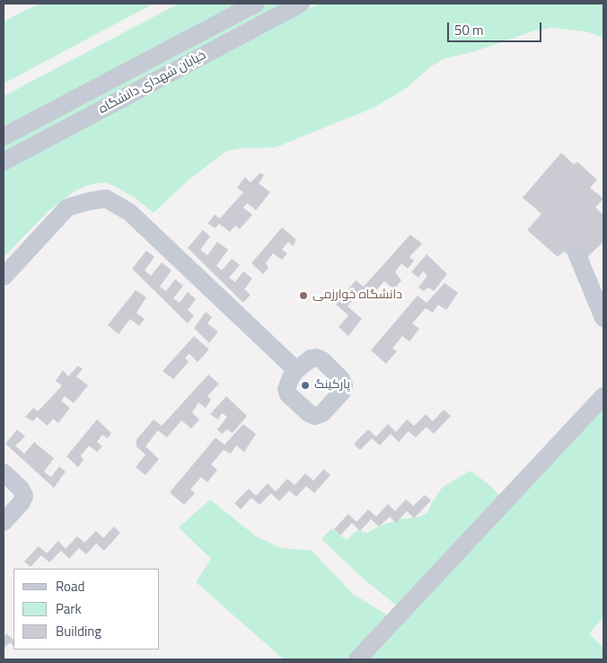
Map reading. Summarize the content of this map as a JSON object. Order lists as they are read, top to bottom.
{
  "streets": {
    "lane": ["خیابان شهدای دانشگاه"]
  },
  "places": ["دانشگاه خوارزمی", "پارکینگ"],
  "legend": ["Road", "Park", "Building"],
  "scale_bar": "50 m"
}
